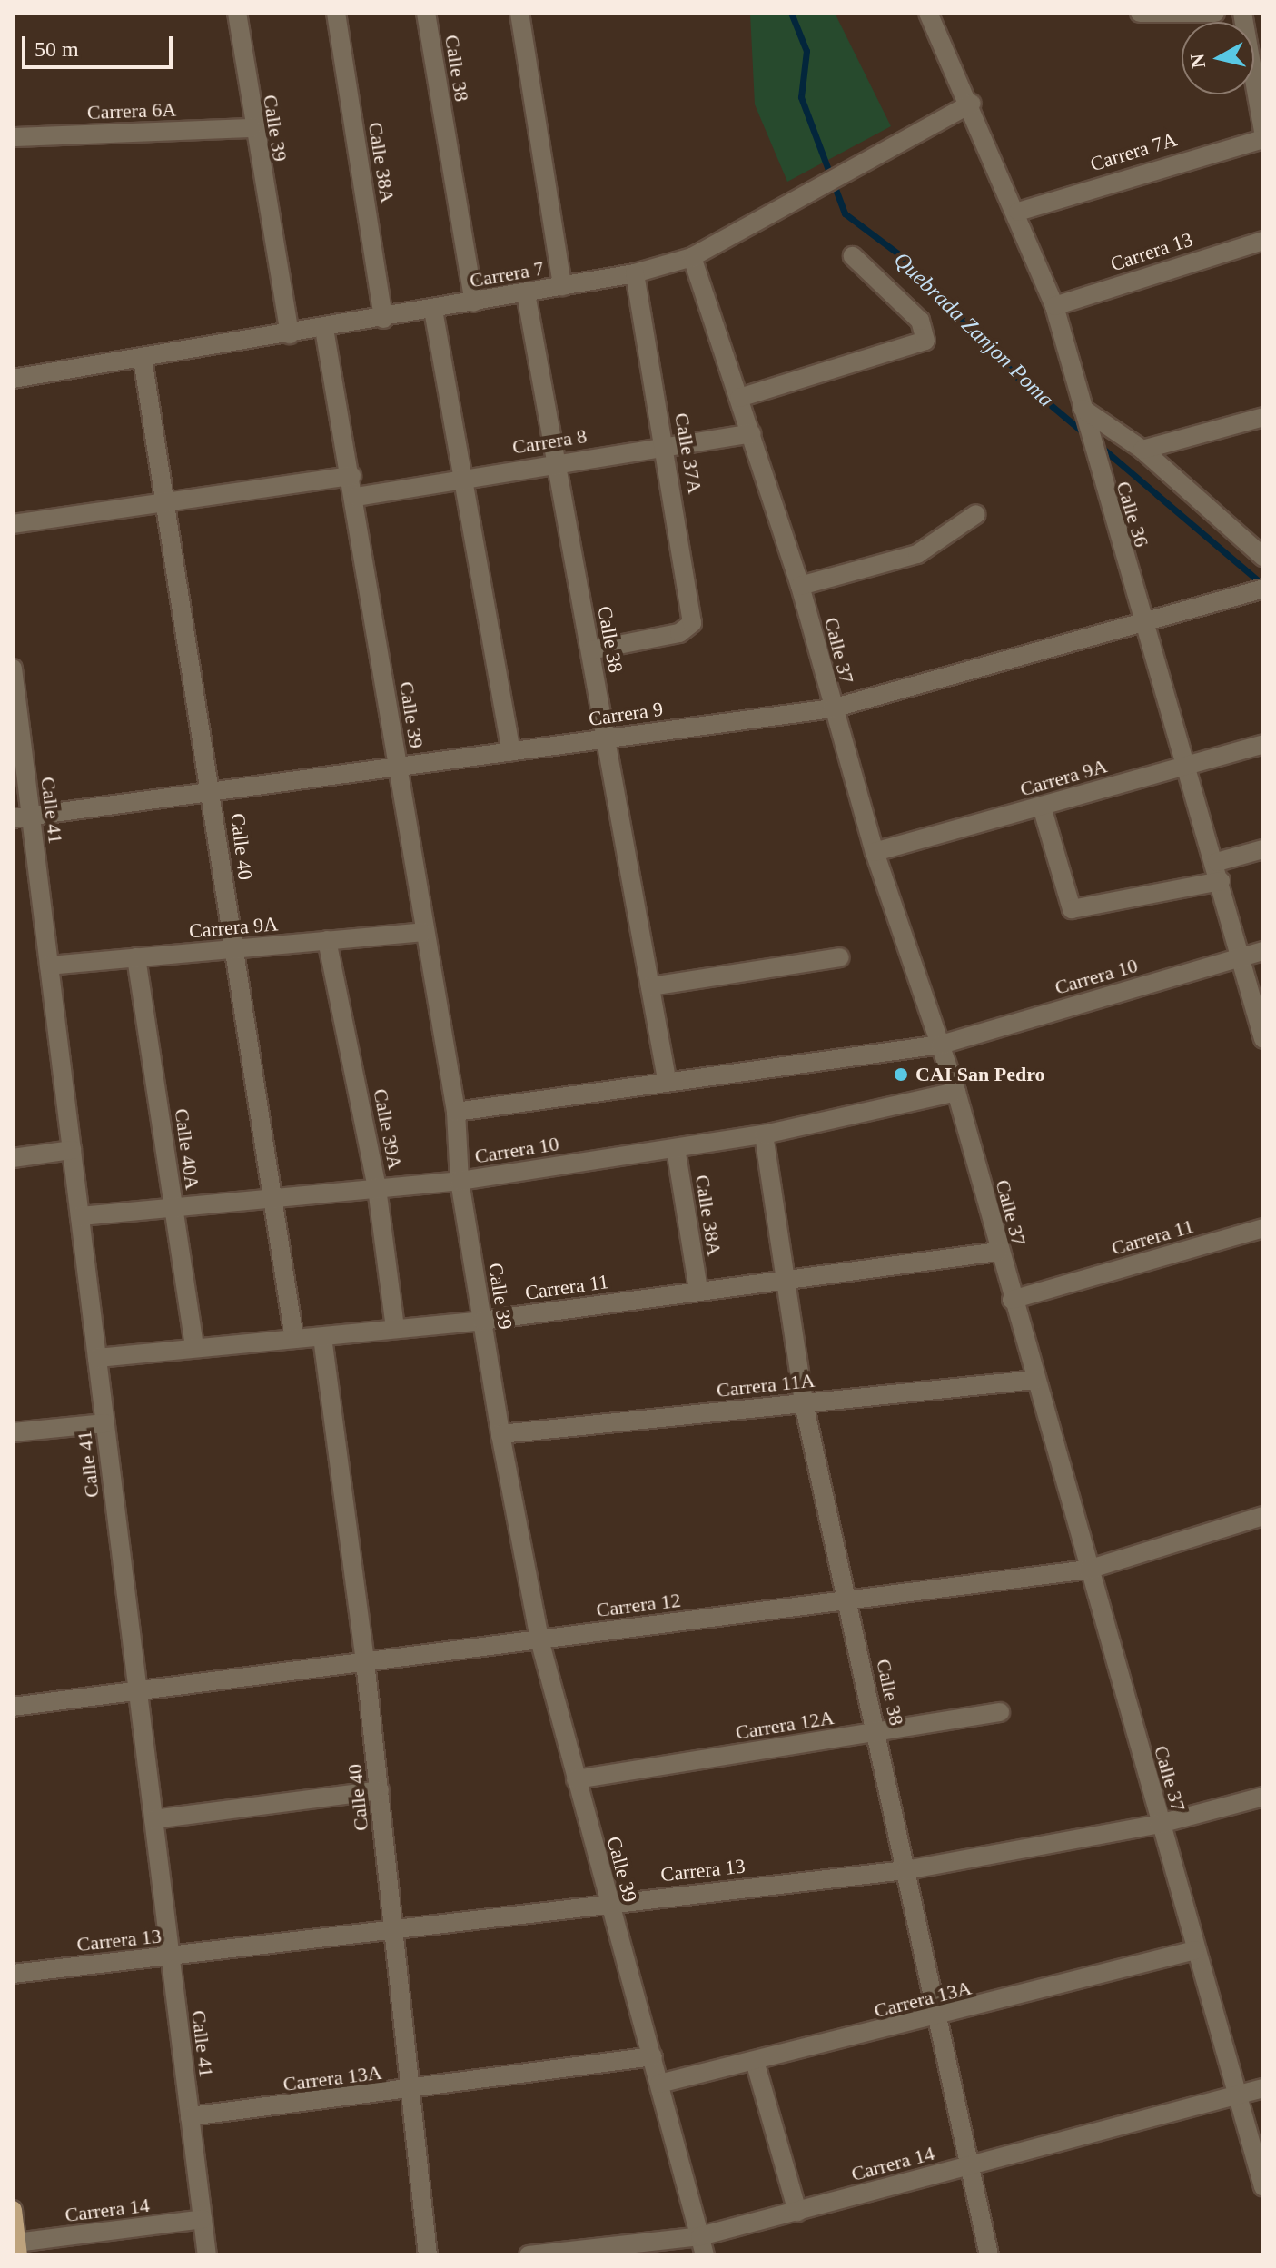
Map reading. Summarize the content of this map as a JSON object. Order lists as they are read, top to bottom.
{
  "streets": {
    "street": [
      "Calle 38",
      "Carrera 6A",
      "Calle 39",
      "Carrera 7A",
      "Calle 38A",
      "Carrera 13",
      "Carrera 7",
      "Carrera 8",
      "Calle 37A",
      "Calle 36",
      "Calle 37",
      "Carrera 9",
      "Carrera 9A",
      "Calle 41",
      "Calle 40",
      "Carrera 10",
      "Calle 39A",
      "Calle 40A",
      "Carrera 11",
      "Carrera 11A",
      "Carrera 12",
      "Carrera 12A",
      "Carrera 13A",
      "Carrera 14"
    ]
  },
  "crossings": [
    ["Calle 38", "Carrera 13"],
    ["Calle 38", "Carrera 7"],
    ["Calle 38", "Carrera 8"],
    ["Calle 38", "Calle 37A"],
    ["Calle 38", "Carrera 9"],
    ["Calle 38", "Carrera 10"],
    ["Calle 38", "Carrera 11"],
    ["Calle 38", "Carrera 11A"],
    ["Calle 38", "Carrera 12"],
    ["Calle 38", "Carrera 12A"],
    ["Calle 38", "Carrera 13A"],
    ["Calle 38", "Carrera 14"],
    ["Carrera 6A", "Calle 39"],
    ["Calle 39", "Carrera 13"],
    ["Calle 39", "Carrera 7"],
    ["Calle 39", "Carrera 8"],
    ["Calle 39", "Carrera 9"],
    ["Calle 39", "Carrera 9A"],
    ["Calle 39", "Carrera 10"],
    ["Calle 39", "Carrera 11"],
    ["Calle 39", "Carrera 11A"],
    ["Calle 39", "Carrera 12"],
    ["Calle 39", "Carrera 12A"],
    ["Calle 39", "Carrera 13A"],
    ["Calle 39", "Carrera 14"],
    ["Carrera 7A", "Calle 36"],
    ["Calle 38A", "Carrera 7"],
    ["Calle 38A", "Carrera 10"],
    ["Calle 38A", "Carrera 11"],
    ["Carrera 13", "Calle 36"],
    ["Carrera 13", "Calle 37"],
    ["Carrera 13", "Calle 41"],
    ["Carrera 13", "Calle 40"],
    ["Carrera 7", "Calle 37A"],
    ["Carrera 7", "Calle 36"],
    ["Carrera 7", "Calle 37"],
    ["Carrera 7", "Calle 40"],
    ["Carrera 8", "Calle 37A"],
    ["Carrera 8", "Calle 37"],
    ["Calle 36", "Carrera 9"],
    ["Calle 36", "Carrera 9A"],
    ["Calle 36", "Carrera 10"],
    ["Calle 37", "Carrera 9"],
    ["Calle 37", "Carrera 9A"],
    ["Calle 37", "Carrera 10"],
    ["Calle 37", "Carrera 11"],
    ["Calle 37", "Carrera 11A"],
    ["Calle 37", "Carrera 12"],
    ["Calle 37", "Carrera 13A"],
    ["Calle 37", "Carrera 14"],
    ["Carrera 9", "Calle 41"],
    ["Carrera 9", "Calle 40"],
    ["Carrera 9A", "Calle 41"],
    ["Carrera 9A", "Calle 40"],
    ["Carrera 9A", "Calle 39A"],
    ["Carrera 9A", "Calle 40A"],
    ["Calle 41", "Carrera 10"],
    ["Calle 41", "Carrera 11"],
    ["Calle 41", "Carrera 12"],
    ["Calle 41", "Carrera 13A"],
    ["Calle 41", "Carrera 14"],
    ["Calle 40", "Carrera 10"],
    ["Calle 40", "Carrera 11"],
    ["Calle 40", "Carrera 12"],
    ["Calle 40", "Carrera 13A"],
    ["Carrera 10", "Calle 39A"],
    ["Carrera 10", "Calle 40A"],
    ["Calle 39A", "Carrera 11"],
    ["Calle 40A", "Carrera 11"]
  ],
  "water": ["Quebrada Zanjon Poma"],
  "places": ["CAI San Pedro"],
  "scale_bar": "50 m",
  "north": "left"
}
